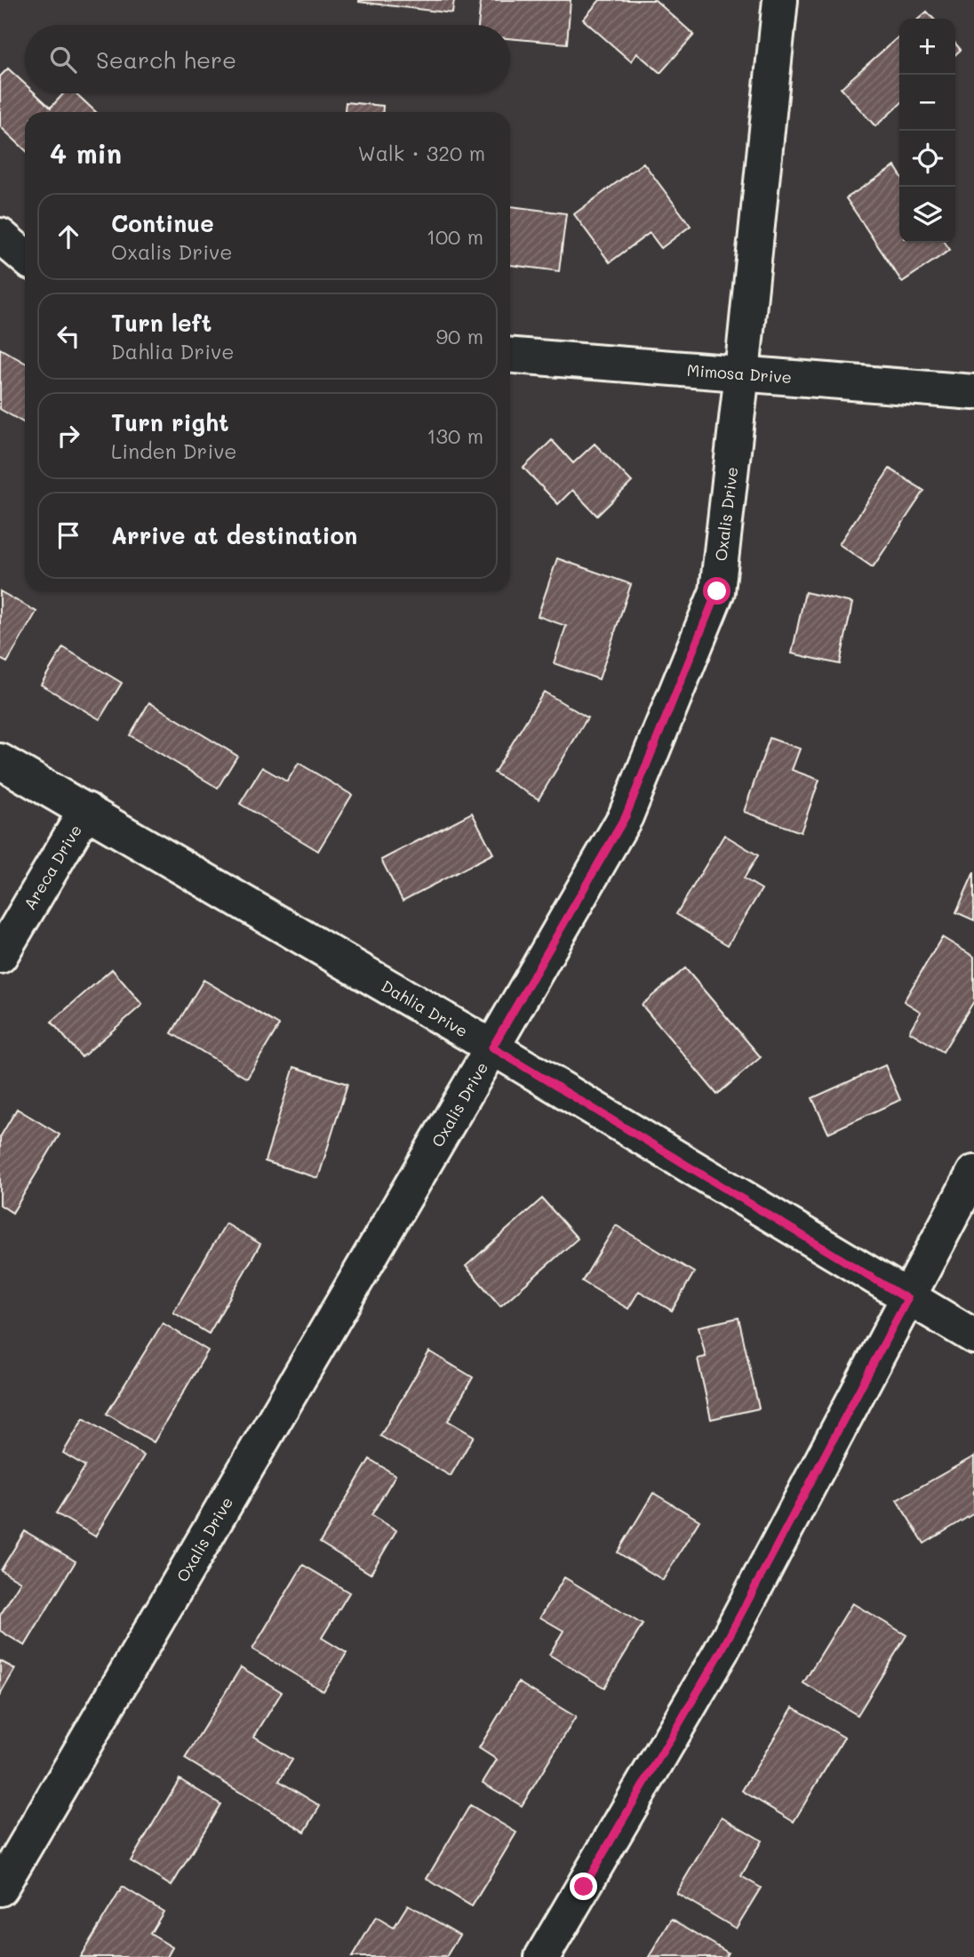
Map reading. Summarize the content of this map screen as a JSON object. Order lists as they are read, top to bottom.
{
  "streets": {
    "street": [
      "Mimosa Drive",
      "Oxalis Drive",
      "Areca Drive",
      "Dahlia Drive"
    ]
  },
  "crossings": [
    ["Mimosa Drive", "Oxalis Drive"],
    ["Oxalis Drive", "Dahlia Drive"],
    ["Areca Drive", "Dahlia Drive"]
  ],
  "page": {
    "map_buttons": ["+", "−"],
    "search": "Search here",
    "heading": ["4 min", "Walk · 320 m"],
    "list": [
      ["Continue", "Oxalis Drive", "100 m"],
      ["Turn left", "Dahlia Drive", "90 m"],
      ["Turn right", "Linden Drive", "130 m"],
      "Arrive at destination"
    ]
  }
}
